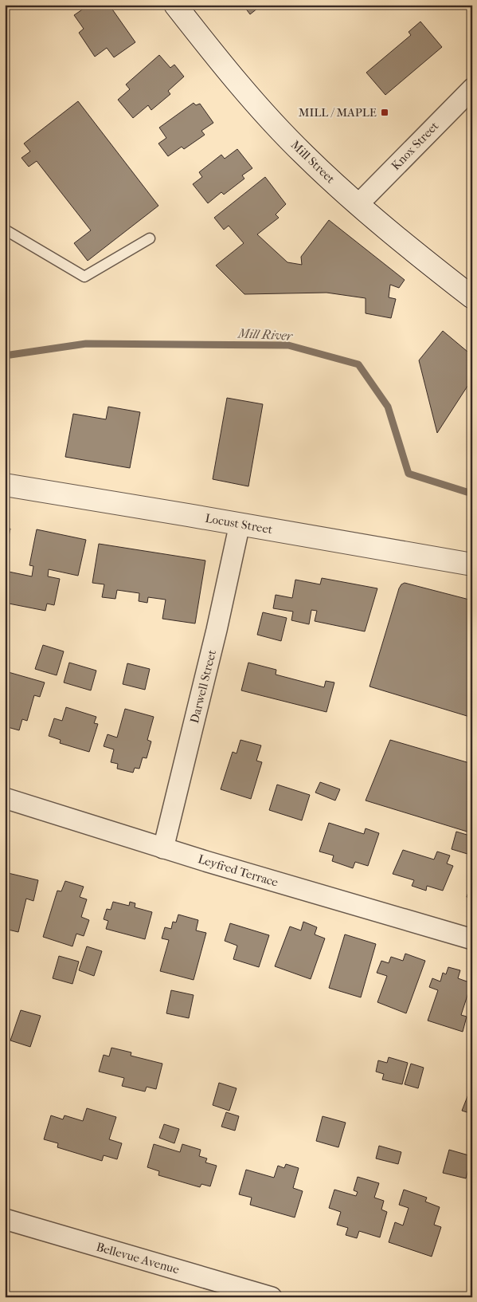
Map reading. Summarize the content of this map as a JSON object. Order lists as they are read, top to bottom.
{
  "streets": {
    "street": [
      "Knox Street",
      "Mill Street",
      "Locust Street",
      "Darwell Street",
      "Leyfred Terrace",
      "Bellevue Avenue"
    ]
  },
  "crossings": [
    ["Knox Street", "Mill Street"],
    ["Locust Street", "Darwell Street"],
    ["Darwell Street", "Leyfred Terrace"]
  ],
  "water": ["Mill River"],
  "places": {
    "transit": ["MILL / MAPLE"]
  }
}
